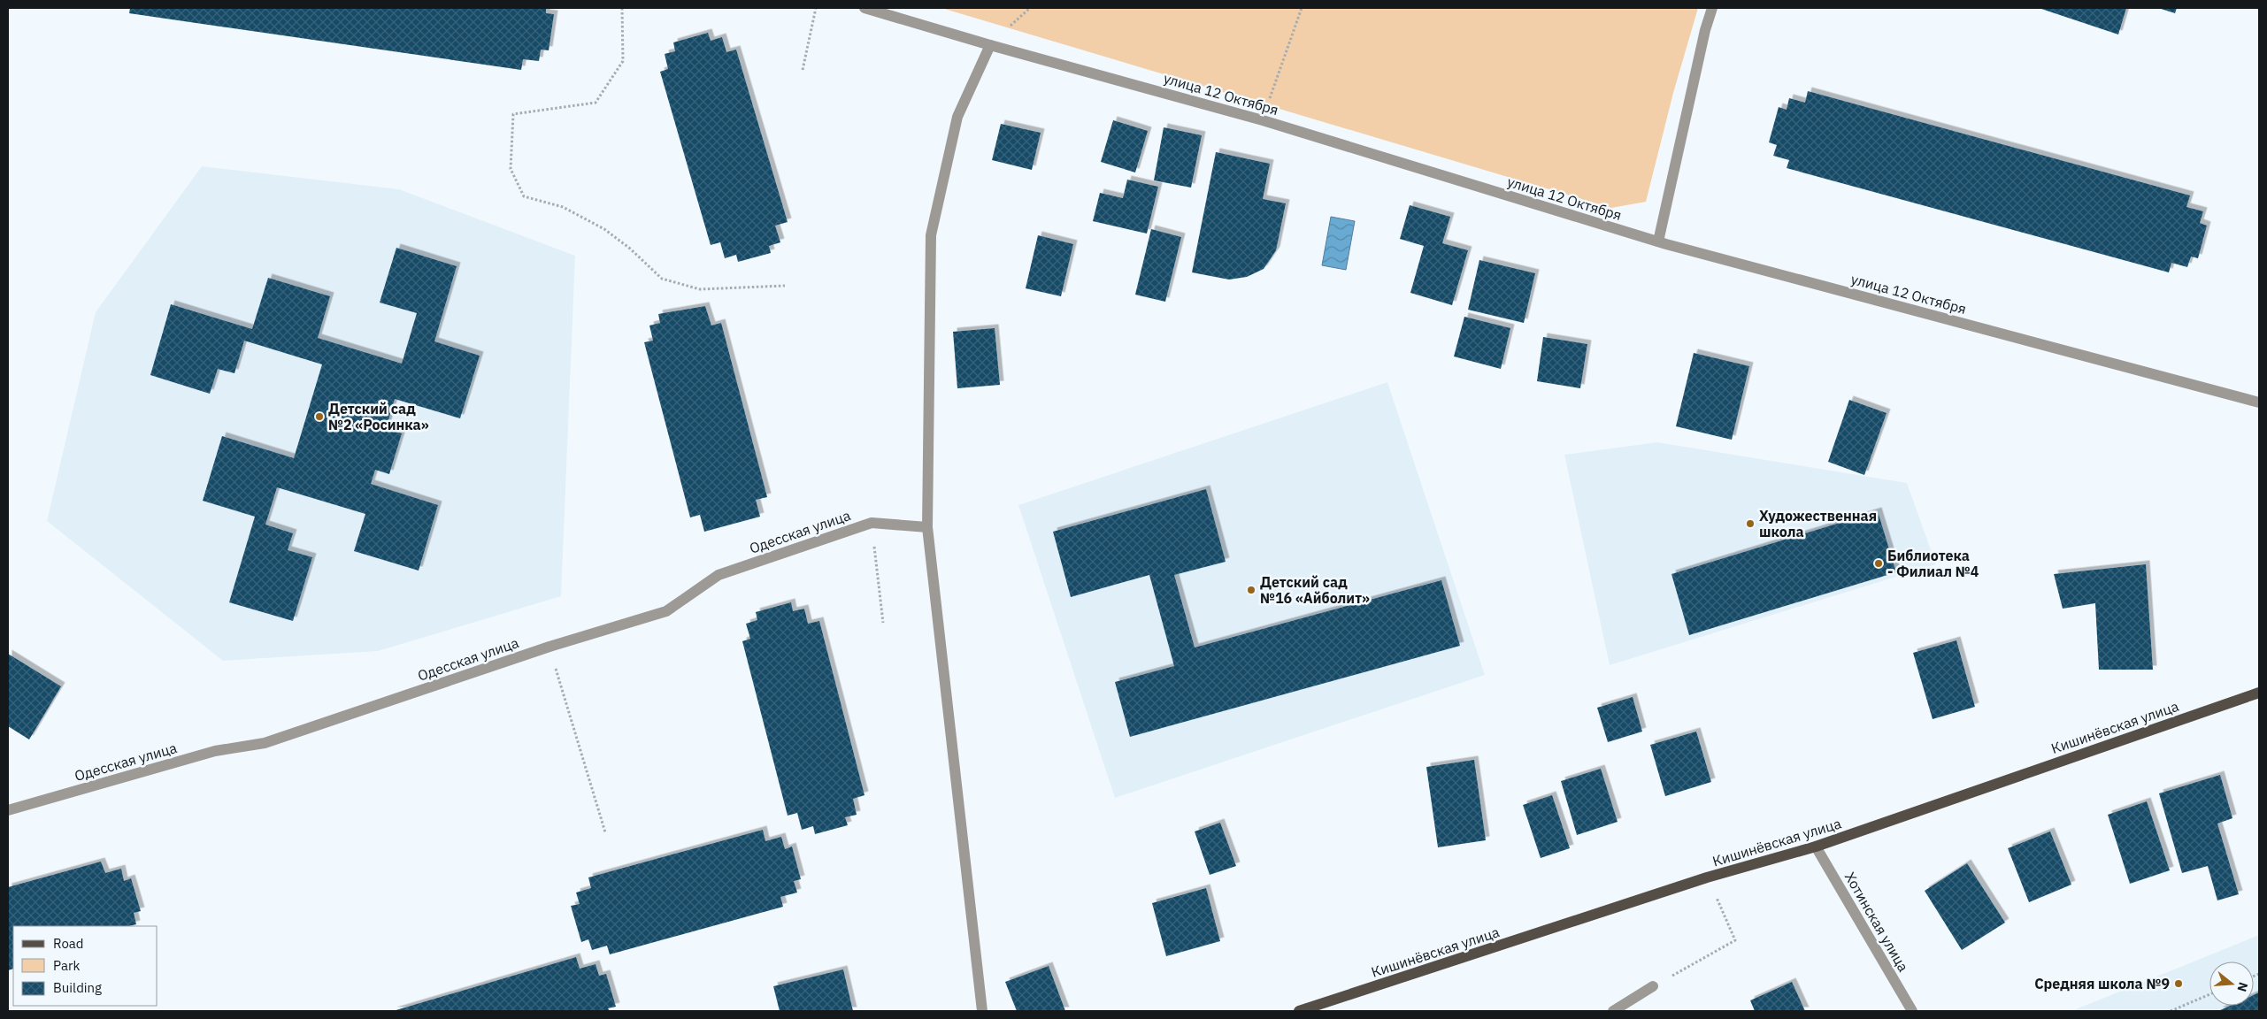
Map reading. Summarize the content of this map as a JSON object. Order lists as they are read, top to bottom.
{
  "streets": {
    "main road": ["Кишинёвская улица"],
    "street": ["улица 12 Октября", "Одесская улица", "Хотинская улица"]
  },
  "crossings": [
    ["Кишинёвская улица", "Хотинская улица"]
  ],
  "places": [
    "Детский сад №2 «Росинка»",
    "Художественная школа",
    "Библиотека - Филиал №4",
    "Детский сад №16 «Айболит»",
    "Средняя школа №9"
  ],
  "legend": ["Road", "Park", "Building"],
  "north": "right"
}
